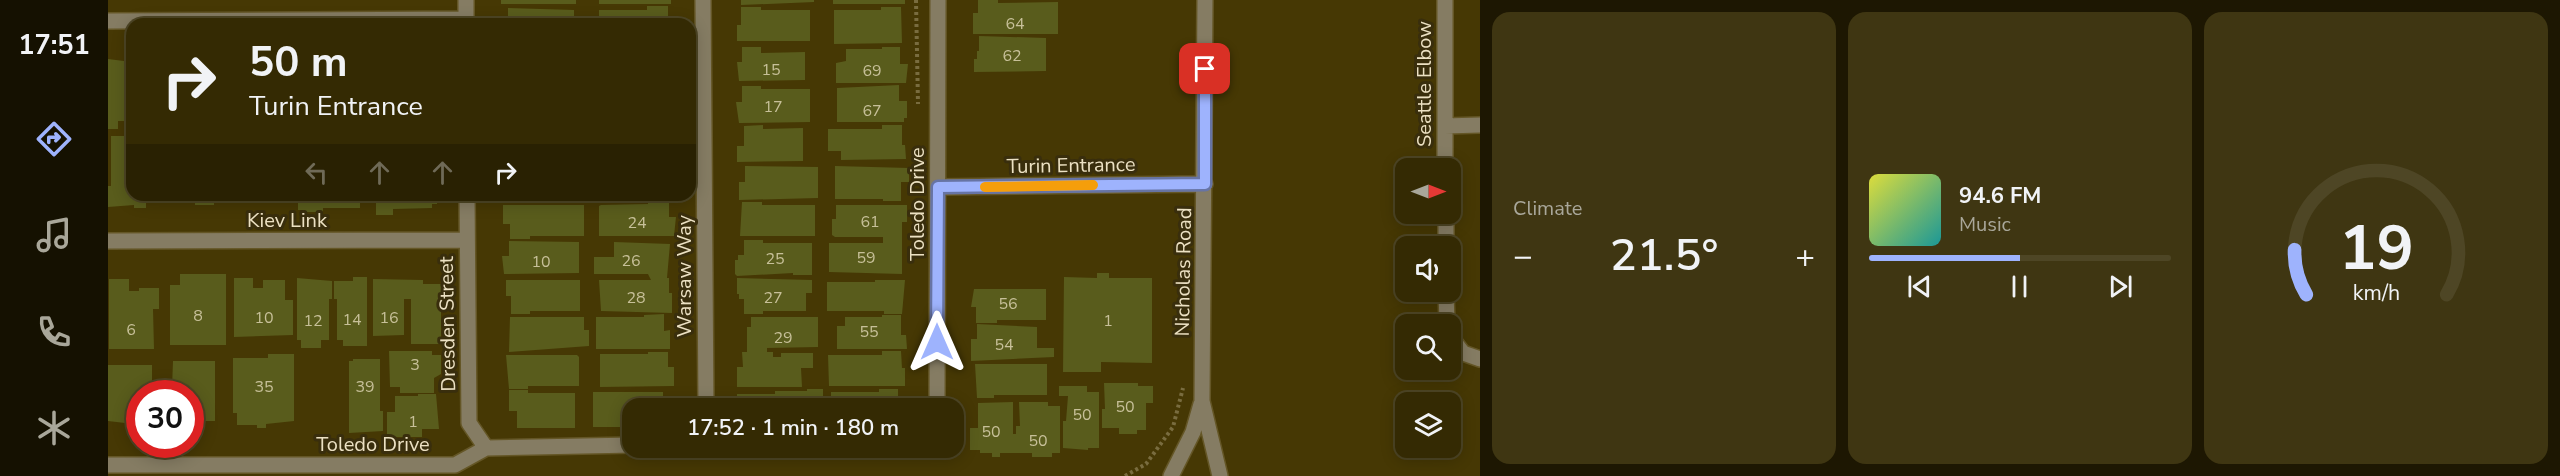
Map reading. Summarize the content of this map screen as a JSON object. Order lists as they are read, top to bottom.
{
  "streets": {
    "street": [
      "Seattle Elbow",
      "Turin Entrance",
      "Toledo Drive",
      "Kiev Link",
      "Nicholas Road",
      "Warsaw Way",
      "Dresden Street"
    ]
  },
  "crossings": [
    ["Turin Entrance", "Toledo Drive"],
    ["Turin Entrance", "Nicholas Road"],
    ["Toledo Drive", "Dresden Street"],
    ["Kiev Link", "Dresden Street"]
  ],
  "house_numbers": [
    "64",
    "62",
    "15",
    "69",
    "17",
    "67",
    "61",
    "24",
    "59",
    "25",
    "26",
    "10",
    "28",
    "27",
    "56",
    "8",
    "10",
    "16",
    "14",
    "12",
    "1",
    "6",
    "55",
    "29",
    "54",
    "3",
    "35",
    "39",
    "50",
    "50",
    "1",
    "50",
    "50"
  ],
  "north": "right",
  "page": {
    "tabs": "17:51",
    "tile": "Climate",
    "turn": ["50 m", "Turin Entrance"],
    "song": ["94.6 FM", "Music"],
    "heat": ["−", "21.5°", "+"],
    "limit": "30",
    "trip": "17:52 · 1 min · 180 m",
    "gauge": ["19", "km/h"]
  }
}
